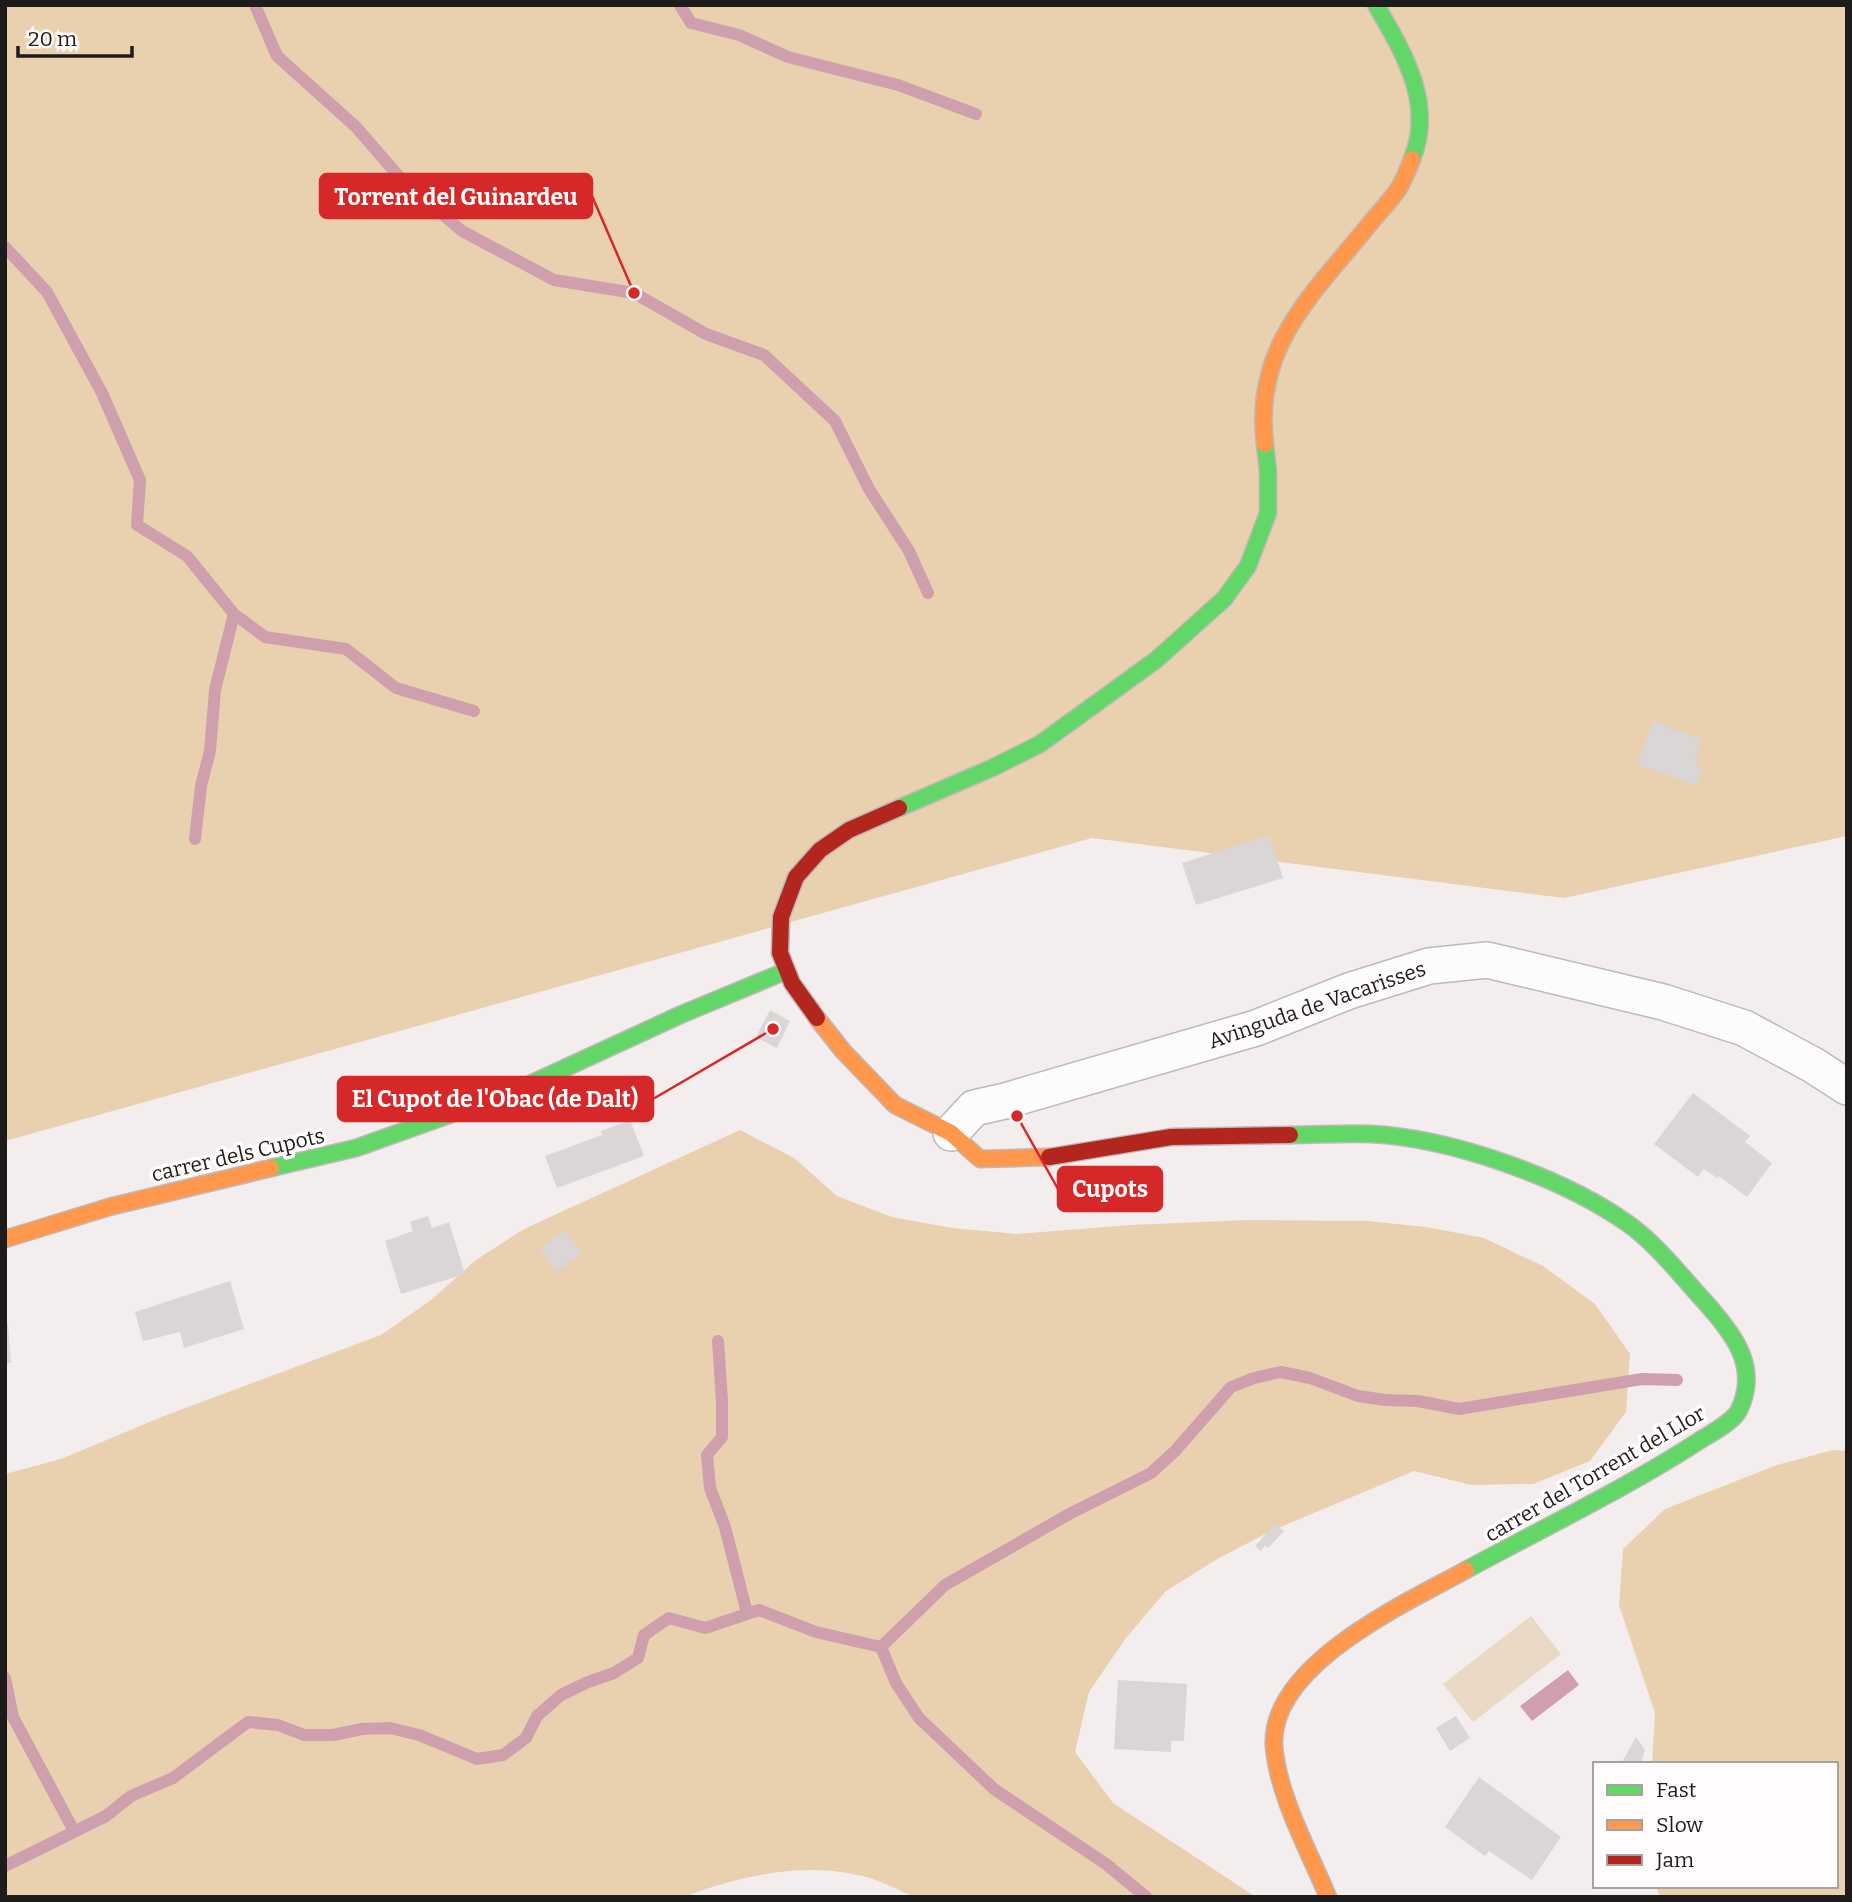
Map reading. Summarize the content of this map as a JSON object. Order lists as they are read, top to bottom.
{
  "streets": {
    "street": ["Avinguda de Vacarisses", "carrer dels Cupots", "carrer del Torrent del Llor"]
  },
  "crossings": [
    ["Avinguda de Vacarisses", "carrer del Torrent del Llor"],
    ["carrer dels Cupots", "carrer del Torrent del Llor"]
  ],
  "places": ["Torrent del Guinardeu", "El Cupot de l'Obac (de Dalt)", "Cupots"],
  "legend": ["Fast", "Slow", "Jam"],
  "scale_bar": "20 m"
}
